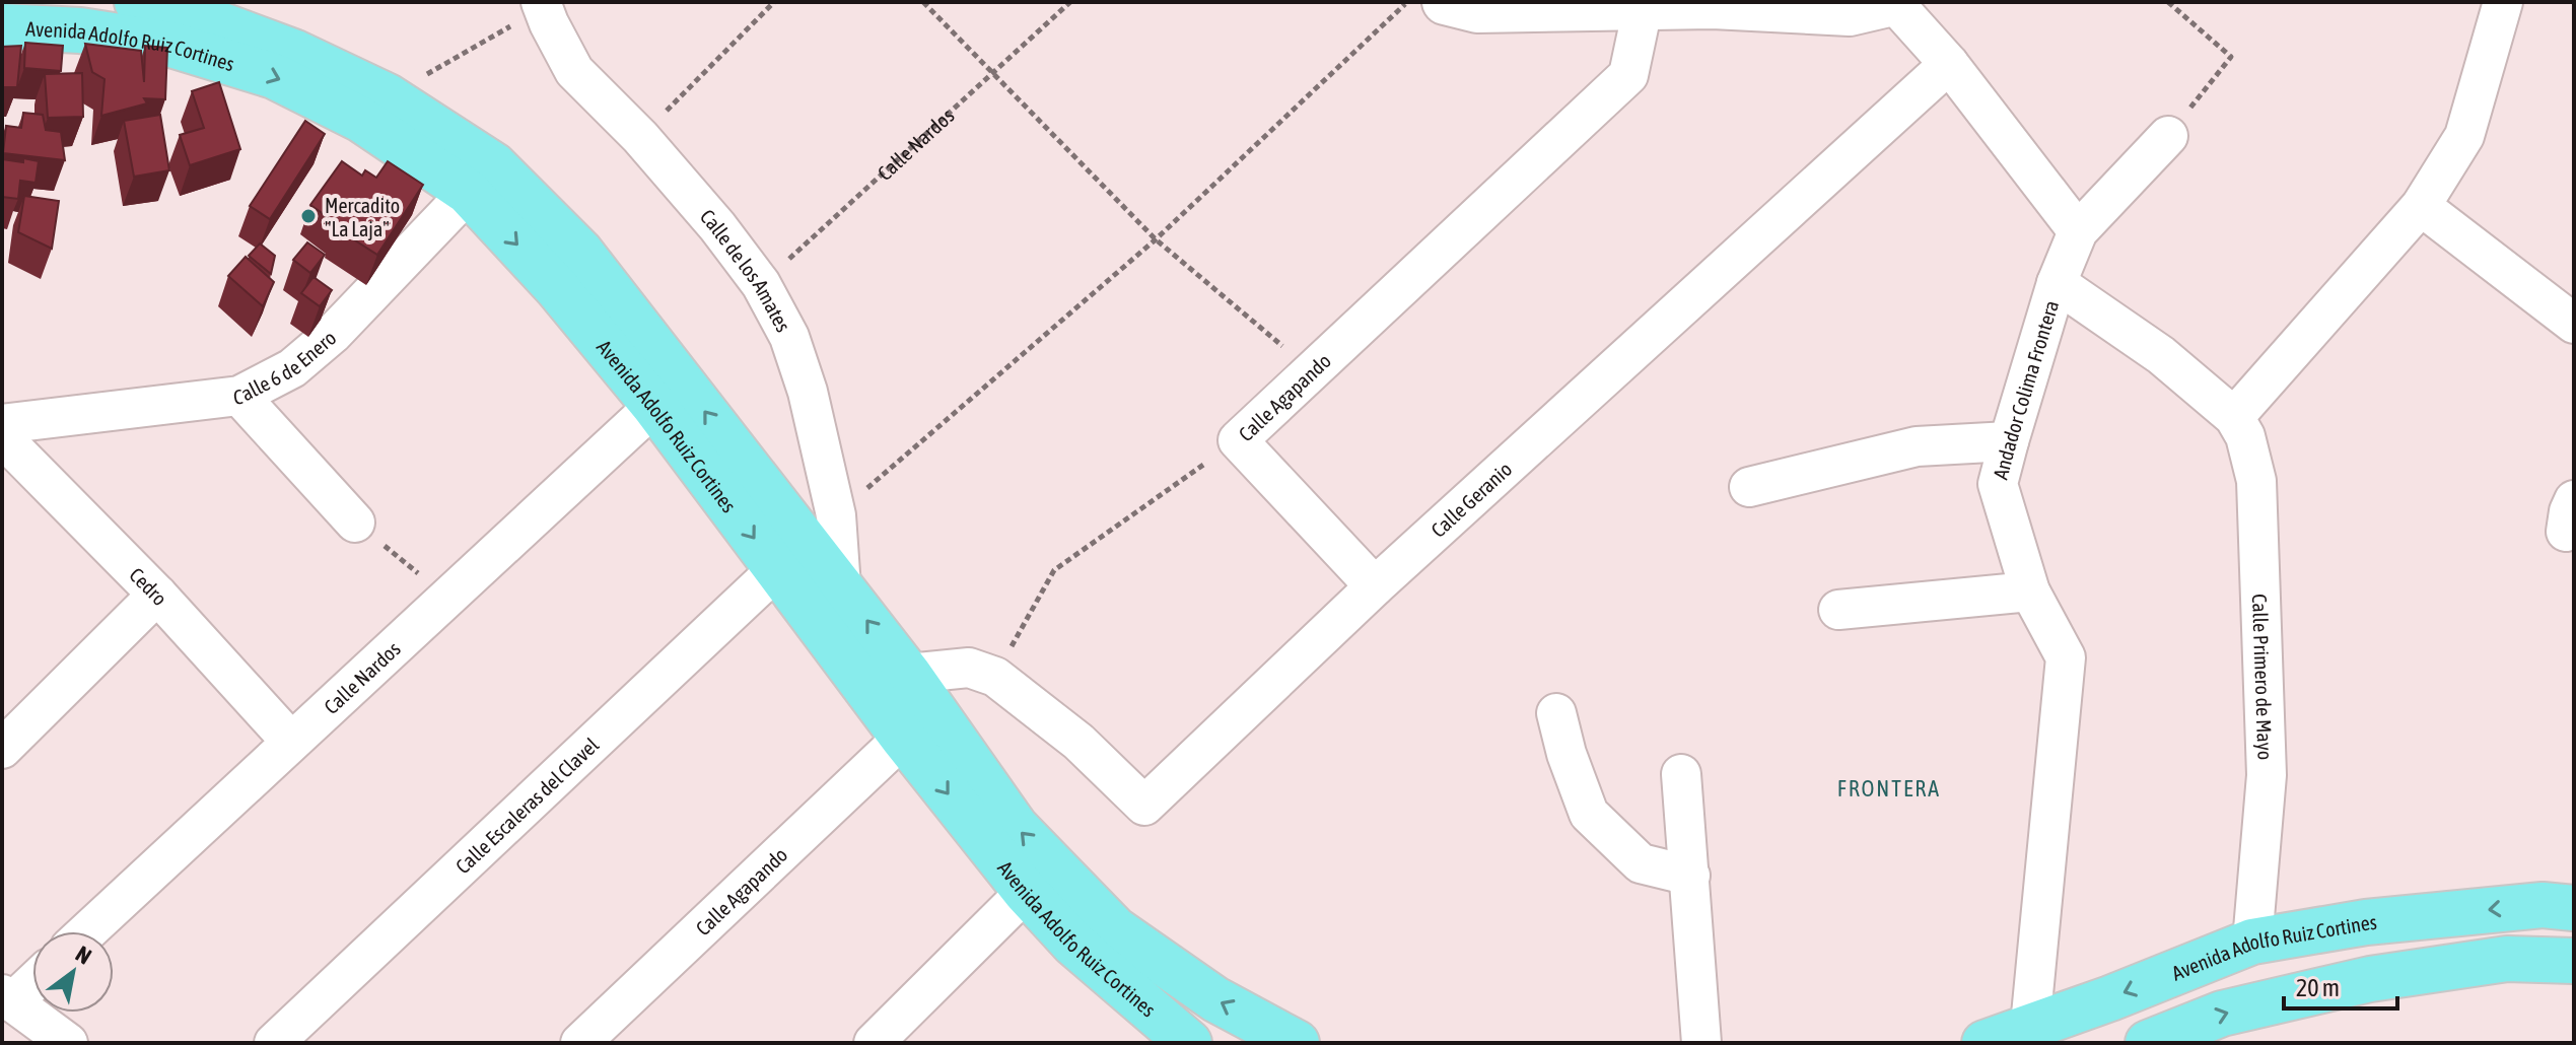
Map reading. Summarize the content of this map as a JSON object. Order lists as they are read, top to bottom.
{
  "streets": {
    "main road": ["Avenida Adolfo Ruiz Cortines"],
    "street": [
      "Calle Nardos",
      "Calle de los Amates",
      "Calle 6 de Enero",
      "Andador Colima Frontera",
      "Calle Agapando",
      "Calle Geranio",
      "Cedro",
      "Calle Primero de Mayo",
      "Calle Escaleras del Clavel"
    ]
  },
  "crossings": [
    ["Avenida Adolfo Ruiz Cortines", "Calle Nardos"],
    ["Avenida Adolfo Ruiz Cortines", "Calle de los Amates"],
    ["Avenida Adolfo Ruiz Cortines", "Calle 6 de Enero"],
    ["Avenida Adolfo Ruiz Cortines", "Andador Colima Frontera"],
    ["Avenida Adolfo Ruiz Cortines", "Calle Agapando"],
    ["Avenida Adolfo Ruiz Cortines", "Calle Primero de Mayo"],
    ["Avenida Adolfo Ruiz Cortines", "Calle Escaleras del Clavel"],
    ["Calle Nardos", "Calle de los Amates"],
    ["Calle Nardos", "Cedro"],
    ["Andador Colima Frontera", "Calle Primero de Mayo"],
    ["Calle Agapando", "Calle Geranio"]
  ],
  "districts": ["FRONTERA"],
  "places": ["Mercadito \"La Laja\""],
  "scale_bar": "20 m",
  "north": "top right"
}
